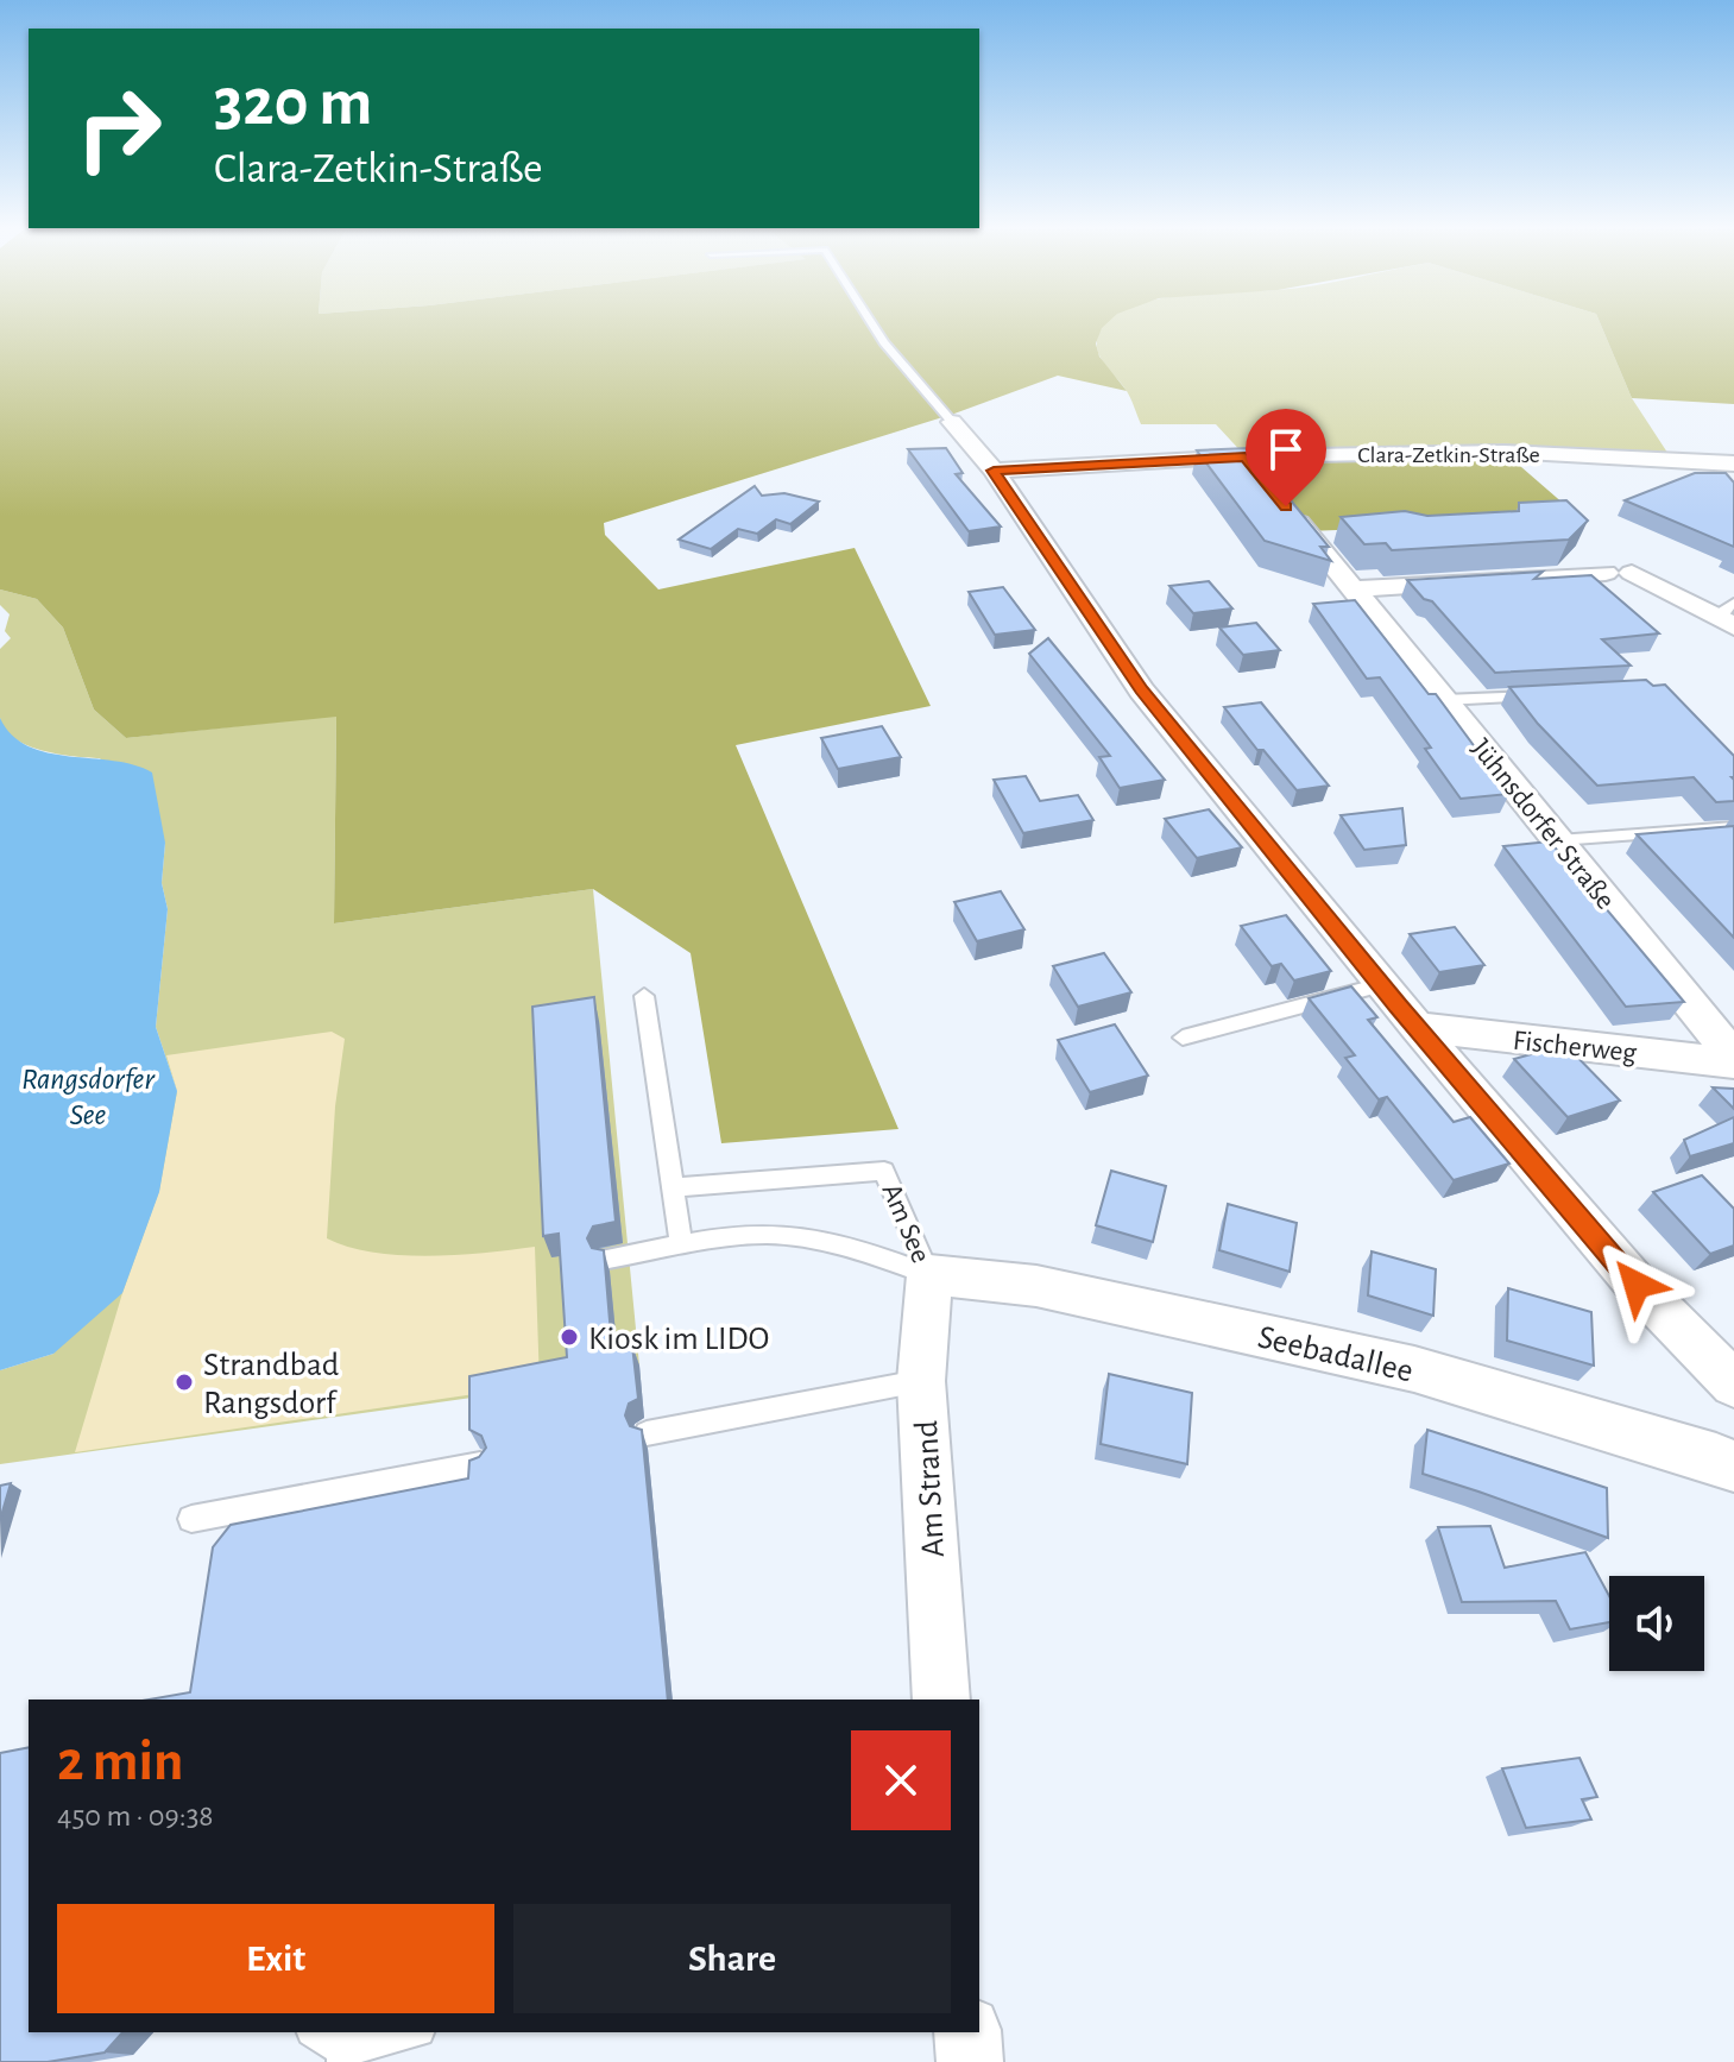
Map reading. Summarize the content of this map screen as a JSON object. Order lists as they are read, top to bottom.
{
  "streets": {
    "street": [
      "Clara-Zetkin-Straße",
      "Jühnsdorfer Straße",
      "Fischerweg",
      "Seebadallee",
      "Am Strand"
    ],
    "lane": ["Am See"]
  },
  "crossings": [
    ["Clara-Zetkin-Straße", "Jühnsdorfer Straße"],
    ["Jühnsdorfer Straße", "Fischerweg"],
    ["Am See", "Seebadallee"],
    ["Am See", "Am Strand"],
    ["Seebadallee", "Am Strand"]
  ],
  "water": ["Rangsdorfer See"],
  "places": ["Kiosk im LIDO", "Strandbad Rangsdorf"],
  "page": {
    "turn": ["320 m", "Clara-Zetkin-Straße"],
    "heading": ["2 min", "450 m · 09:38"],
    "buttons": ["Exit", "Share"]
  }
}
